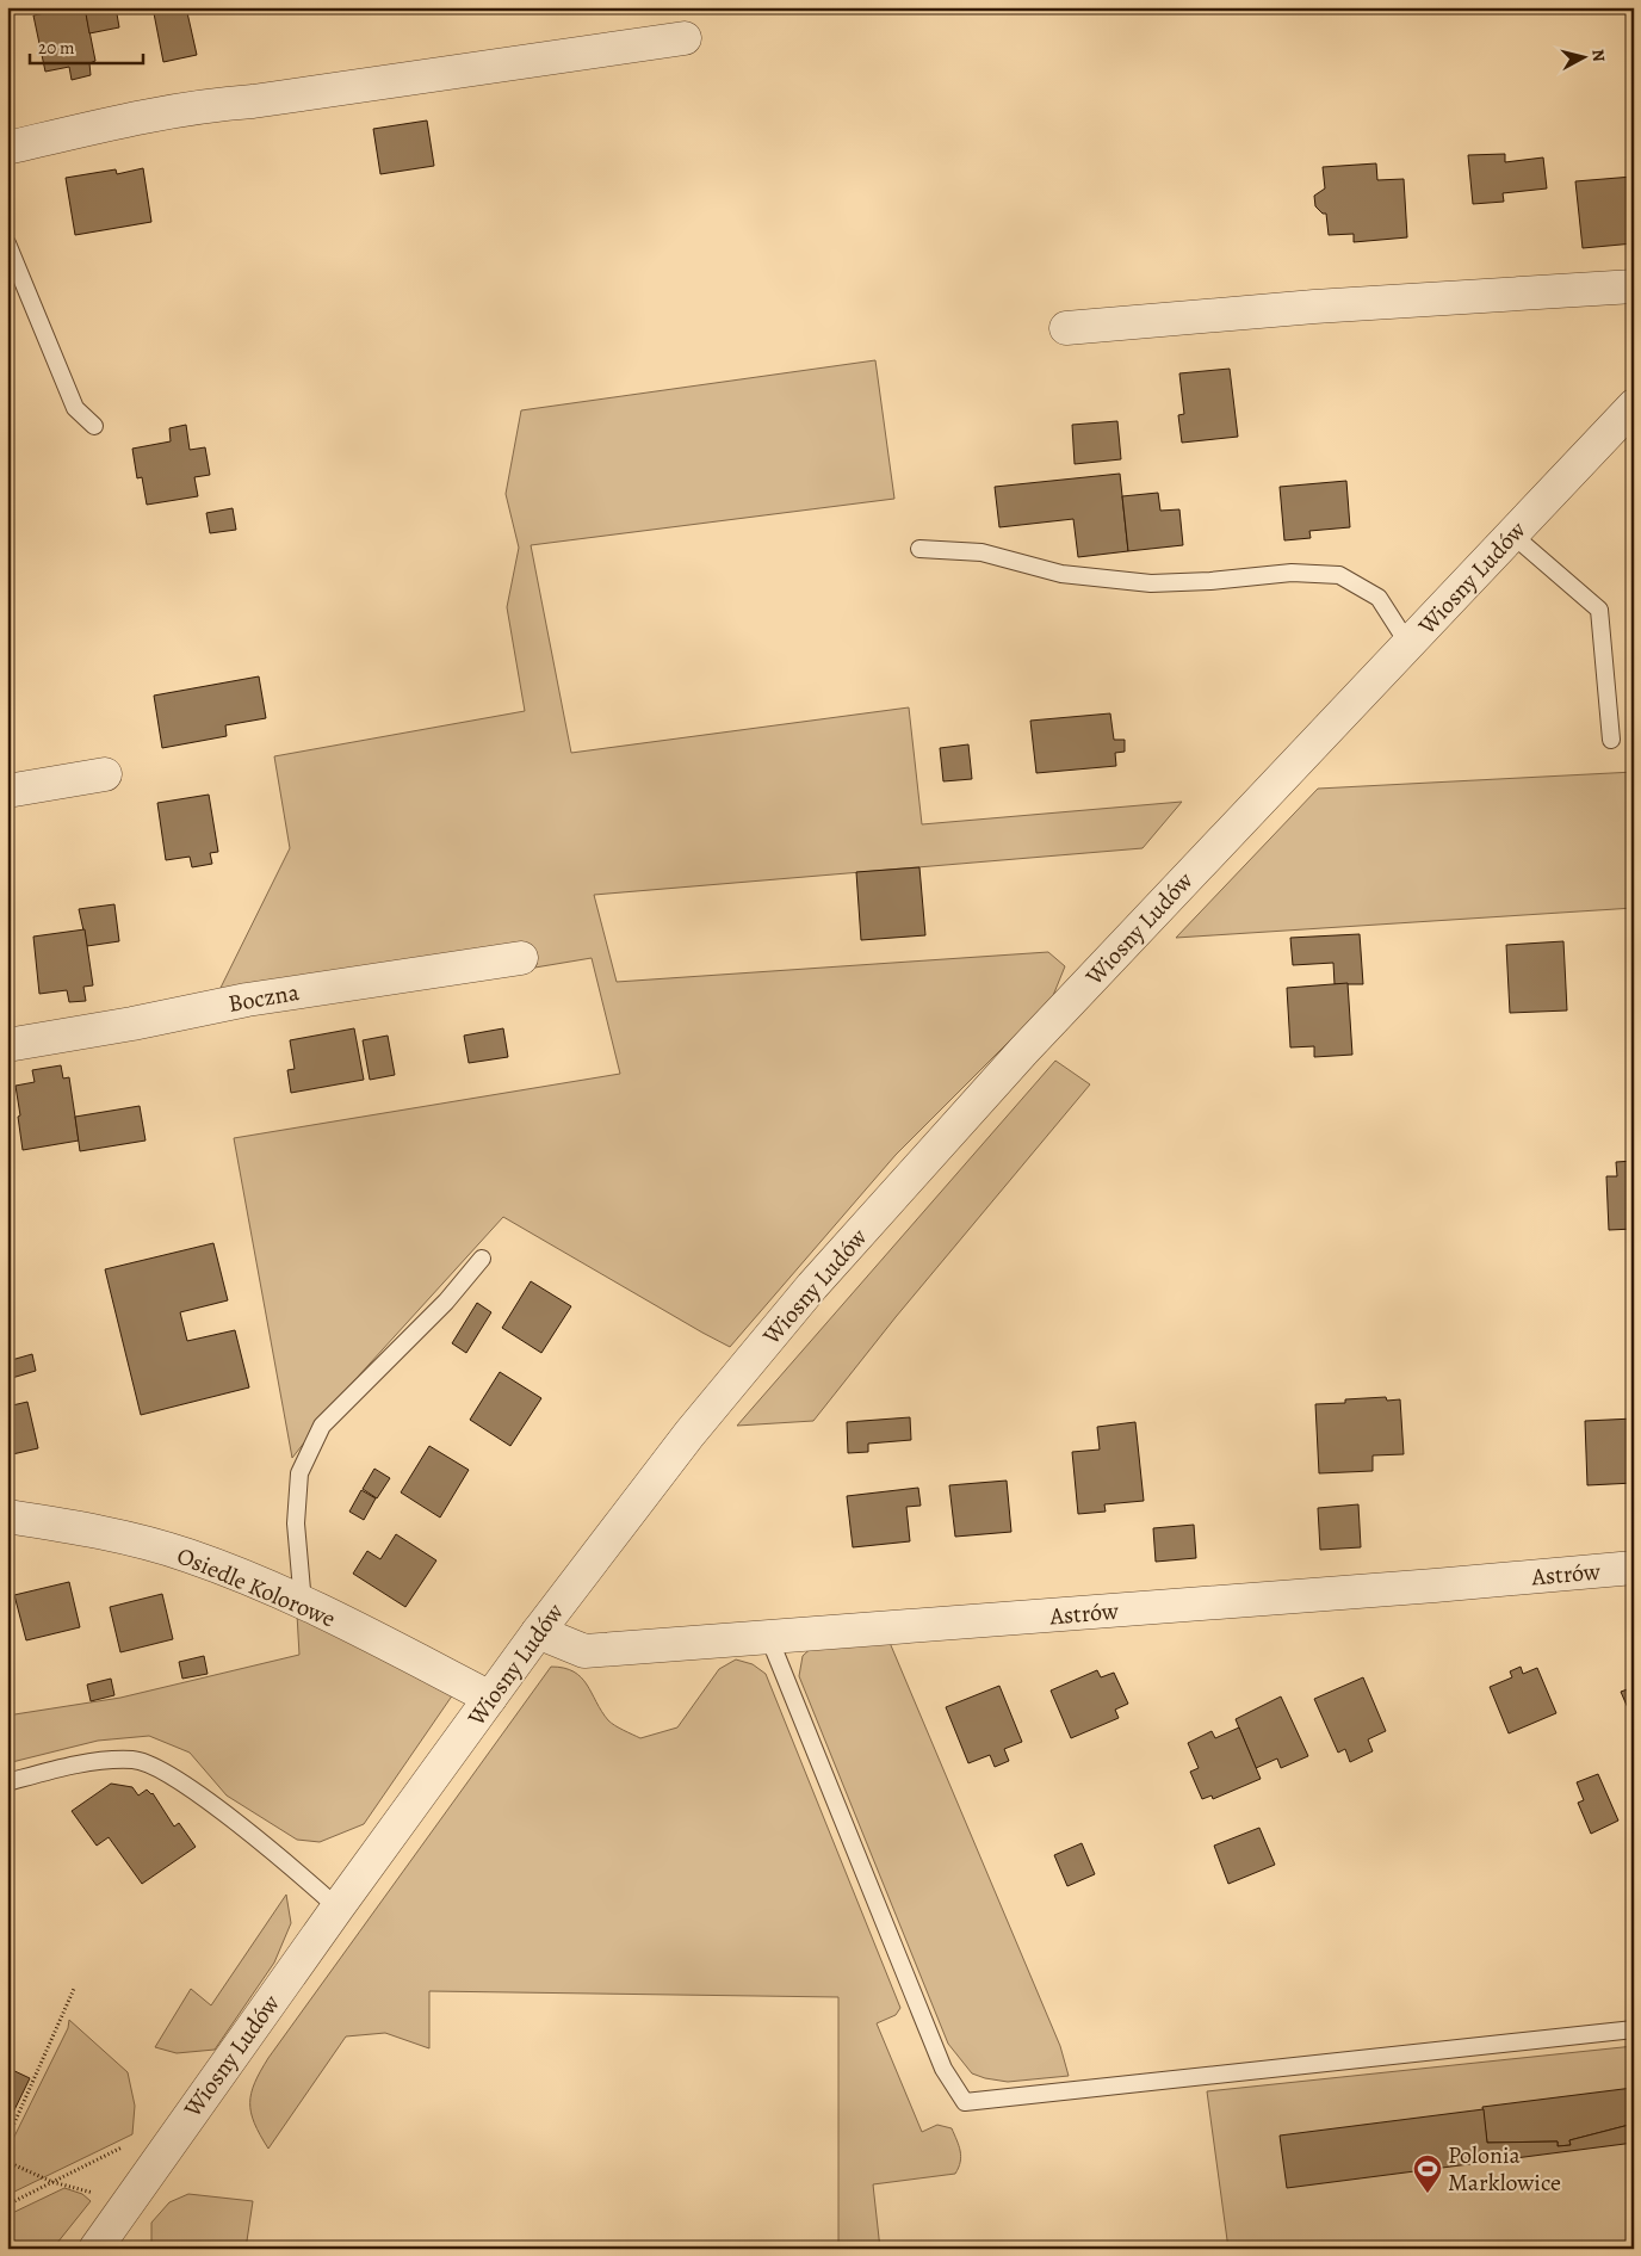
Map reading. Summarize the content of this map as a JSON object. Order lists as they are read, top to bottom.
{
  "streets": {
    "street": [
      "Wiosny Ludów",
      "Boczna",
      "Astrów",
      "Osiedle Kolorowe"
    ]
  },
  "crossings": [
    ["Wiosny Ludów", "Astrów"],
    ["Wiosny Ludów", "Osiedle Kolorowe"]
  ],
  "places": {
    "sports": ["Polonia Marklowice"]
  },
  "scale_bar": "20 m",
  "north": "right"
}
